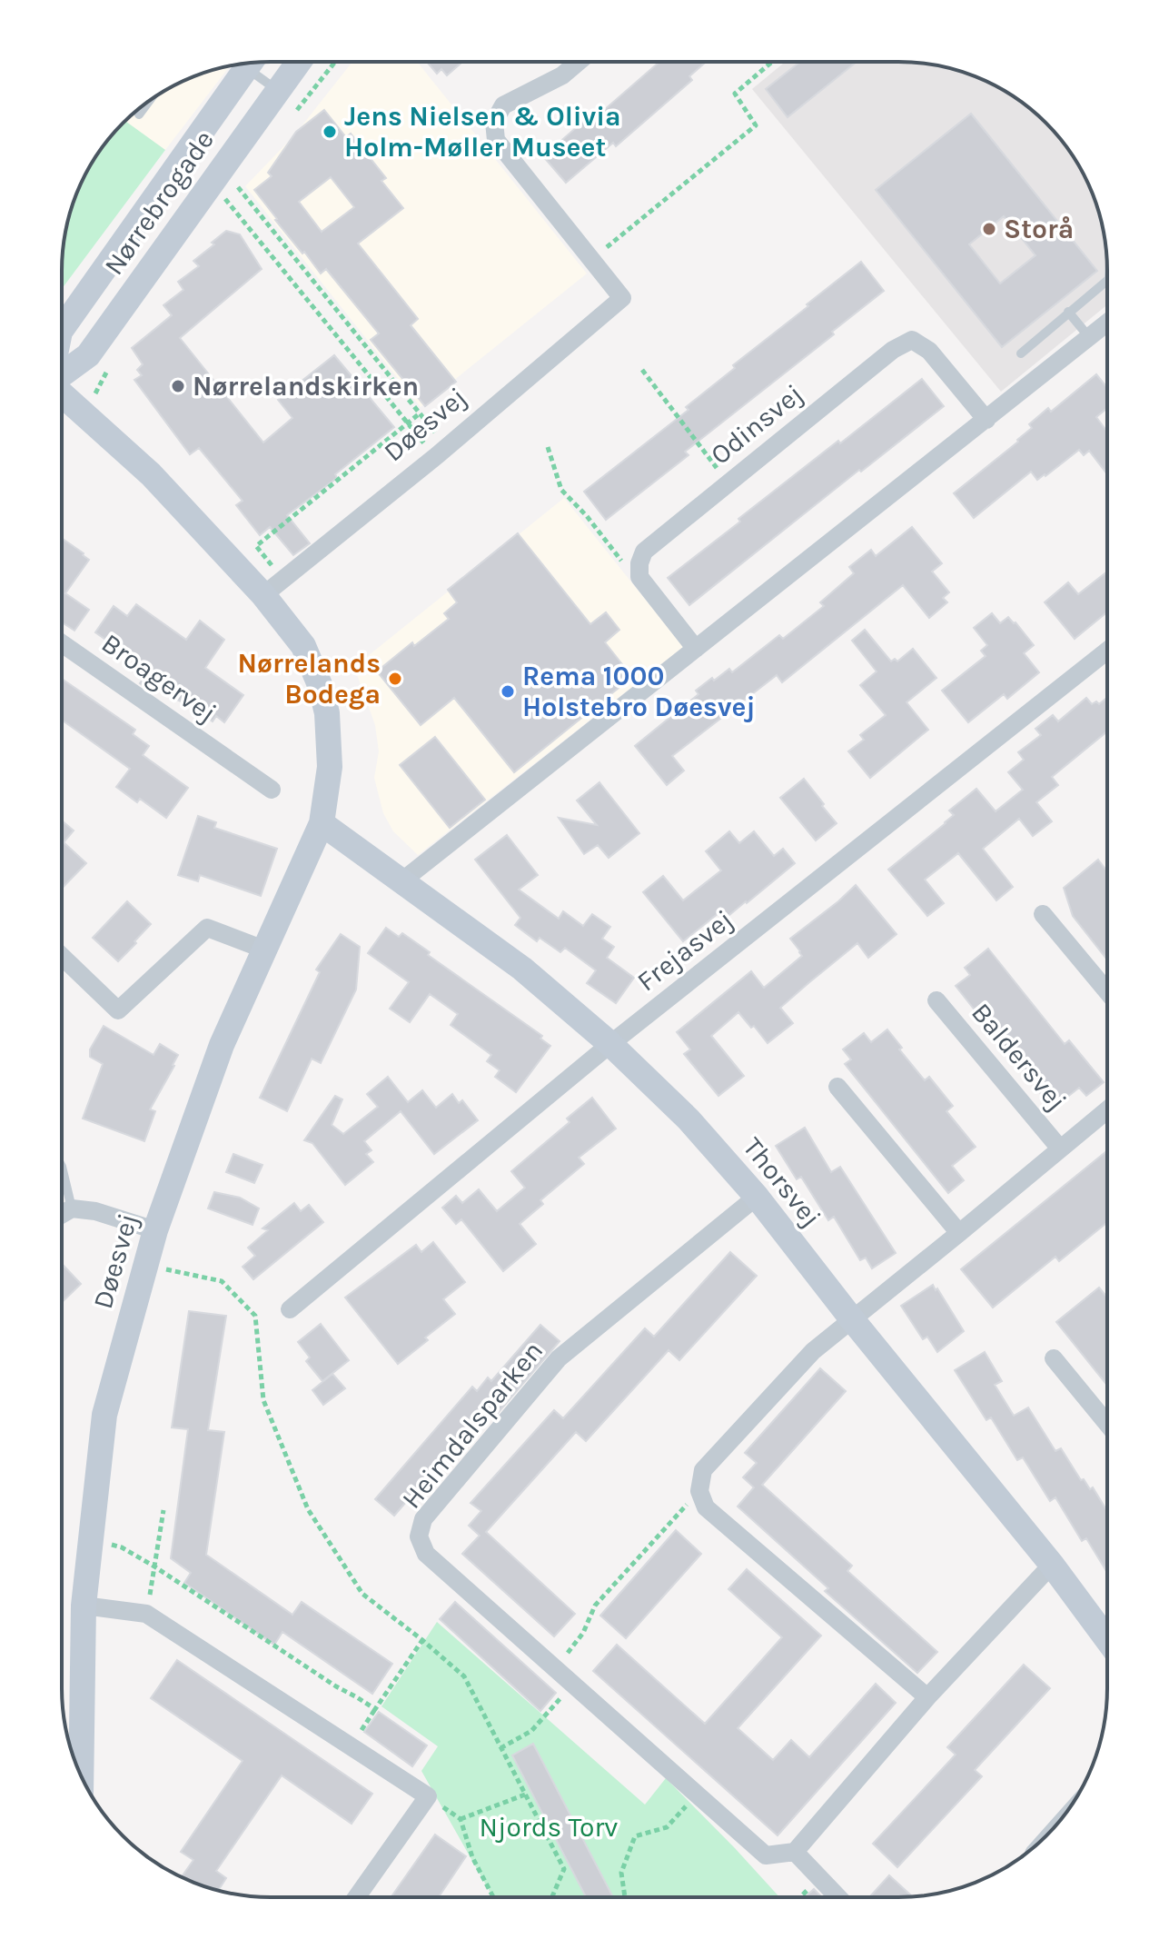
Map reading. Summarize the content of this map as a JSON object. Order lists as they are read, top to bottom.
{
  "streets": {
    "street": [
      "Nørrebrogade",
      "Døesvej",
      "Odinsvej",
      "Broagervej",
      "Frejasvej",
      "Baldersvej",
      "Thorsvej",
      "Heimdalsparken"
    ]
  },
  "crossings": [
    ["Døesvej", "Thorsvej"],
    ["Frejasvej", "Thorsvej"],
    ["Baldersvej", "Thorsvej"],
    ["Thorsvej", "Heimdalsparken"]
  ],
  "parks": ["Njords Torv"],
  "places": [
    "Jens Nielsen & Olivia Holm-Møller Museet",
    "Storå",
    "Nørrelandskirken",
    "Nørrelands Bodega",
    "Rema 1000 Holstebro Døesvej"
  ]
}
